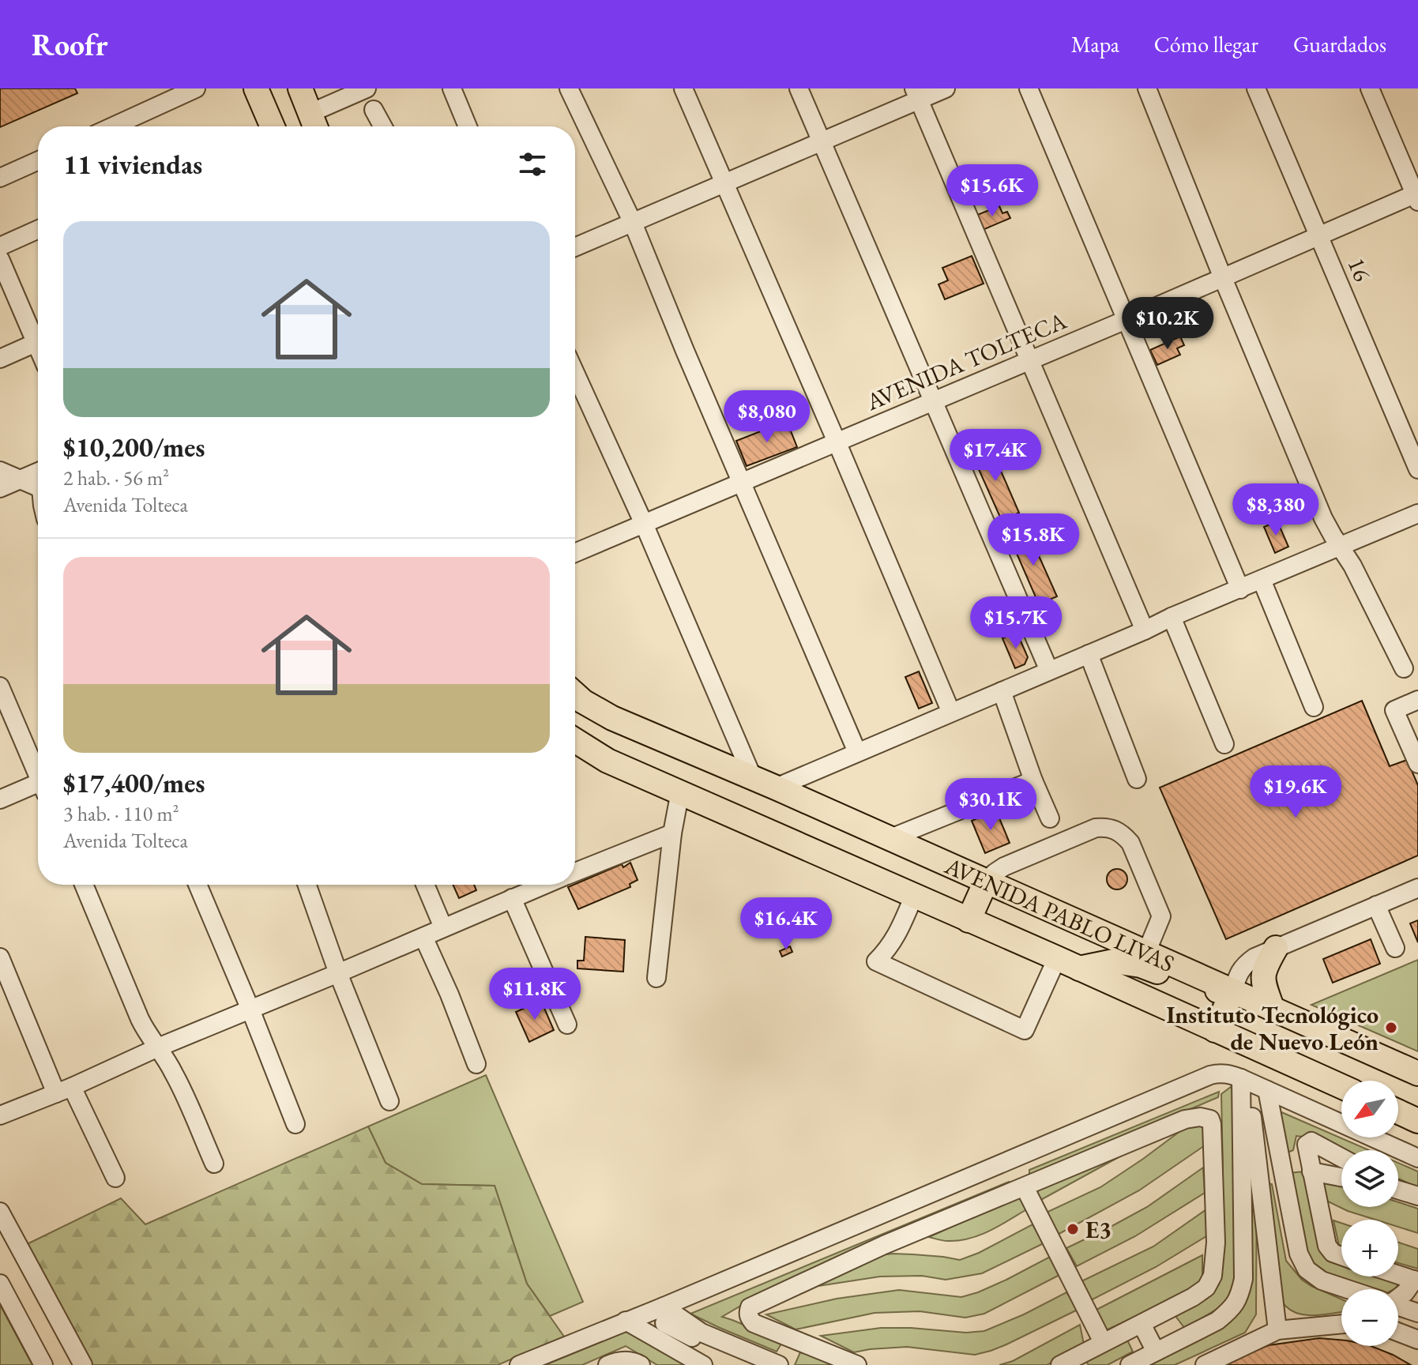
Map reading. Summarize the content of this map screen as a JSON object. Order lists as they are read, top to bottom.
{
  "streets": {
    "main road": ["AVENIDA PABLO LIVAS"],
    "street": ["16", "AVENIDA TOLTECA"]
  },
  "crossings": [
    ["16", "AVENIDA TOLTECA"]
  ],
  "places": ["Instituto Tecnológico de Nuevo León", "E3"],
  "north": "bottom left",
  "page": {
    "header": "Roofr",
    "nav": ["Mapa", "Cómo llegar", "Guardados"],
    "heading": "11 viviendas",
    "price": [
      "$15.6K",
      "$10.2K",
      "$8,080",
      "$17.4K",
      "$8,380",
      "$15.8K",
      "$15.7K",
      "$19.6K",
      "$30.1K",
      "$16.4K",
      "$11.8K"
    ],
    "list": [
      {
        "name": "$10,200/mes",
        "note": "2 hab. · 56 m² · Avenida Tolteca"
      },
      {
        "name": "$17,400/mes",
        "note": "3 hab. · 110 m² · Avenida Tolteca"
      }
    ],
    "map_buttons": ["+", "−"]
  }
}
